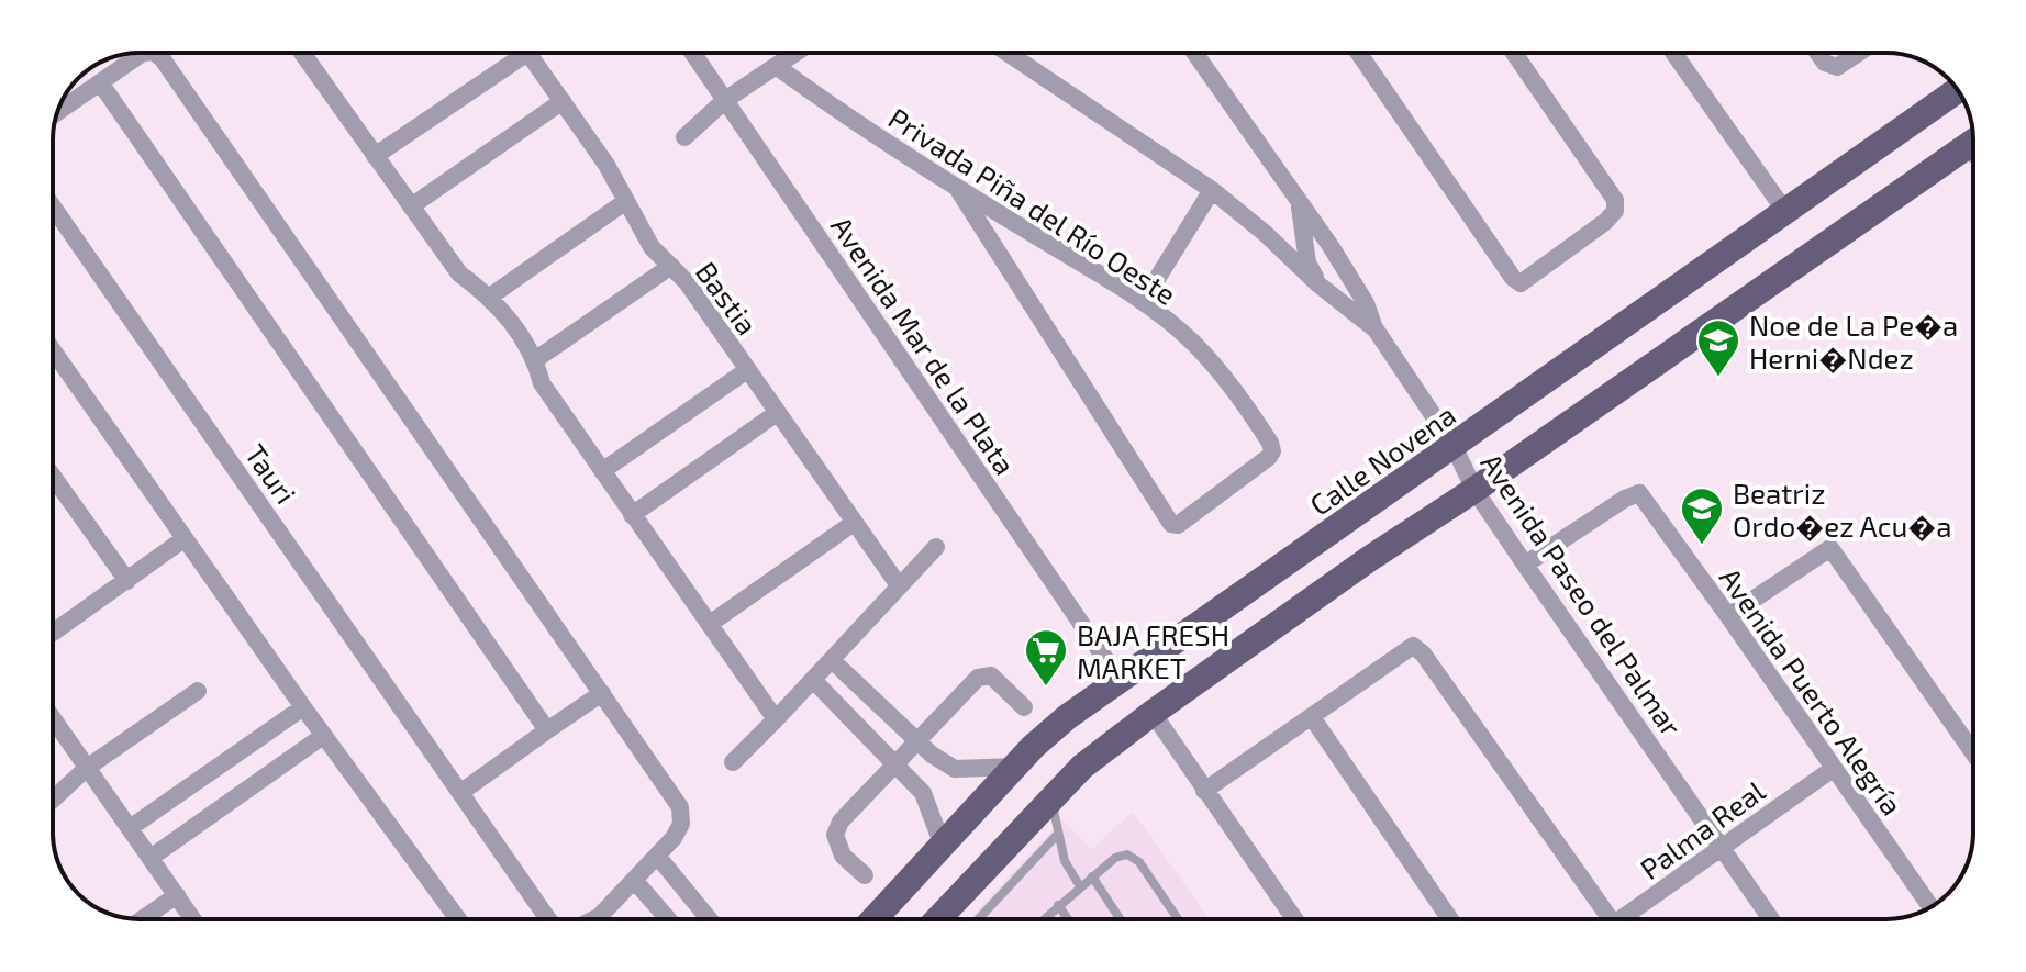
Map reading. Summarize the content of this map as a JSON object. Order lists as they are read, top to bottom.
{
  "streets": {
    "main road": ["Calle Novena"],
    "street": [
      "Privada Piña del Río Oeste",
      "Bastia",
      "Avenida Mar de la Plata",
      "Tauri",
      "Avenida Paseo del Palmar",
      "Avenida Puerto Alegría",
      "Palma Real"
    ]
  },
  "crossings": [
    ["Avenida Mar de la Plata", "Calle Novena"],
    ["Calle Novena", "Avenida Paseo del Palmar"],
    ["Avenida Paseo del Palmar", "Avenida Puerto Alegría"],
    ["Avenida Paseo del Palmar", "Palma Real"],
    ["Avenida Puerto Alegría", "Palma Real"]
  ],
  "places": {
    "school or university": ["Noe de La Pe�a Herni�Ndez", "Beatriz Ordo�ez Acu�a"],
    "supermarket": ["BAJA FRESH MARKET"]
  }
}
